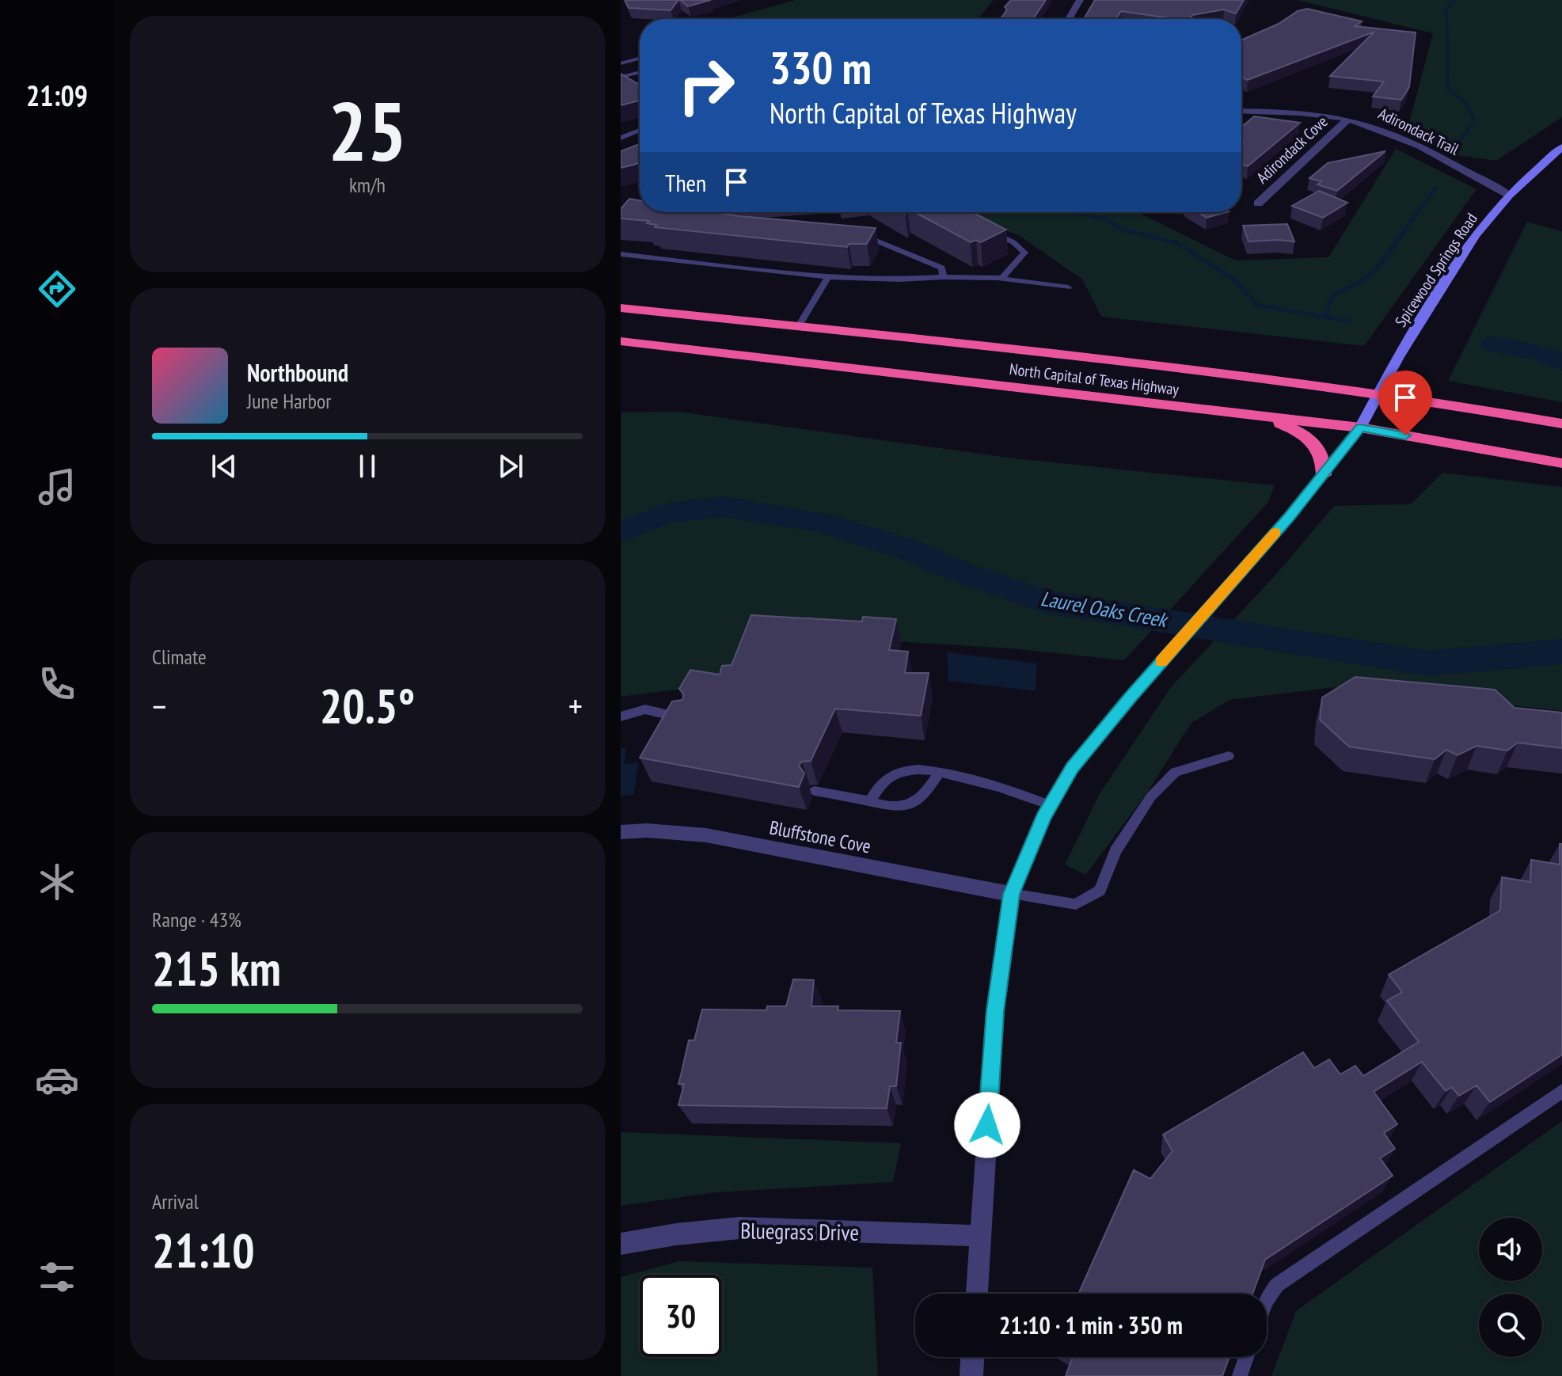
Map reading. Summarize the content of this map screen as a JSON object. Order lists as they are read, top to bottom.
{
  "streets": {
    "highway": ["North Capital of Texas Highway"],
    "main road": ["Spicewood Springs Road"],
    "street": [
      "Adirondack Trail",
      "Adirondack Cove",
      "Bluffstone Cove",
      "Bluegrass Drive"
    ]
  },
  "crossings": [
    ["Adirondack Trail", "Adirondack Cove"],
    ["Adirondack Trail", "Spicewood Springs Road"],
    ["Spicewood Springs Road", "North Capital of Texas Highway"]
  ],
  "water": ["Laurel Oaks Creek"],
  "page": {
    "tabs": "21:09",
    "tile": [
      ["25", "km/h"],
      "Climate",
      ["Range · 43%", "215 km"],
      ["Arrival", "21:10"]
    ],
    "turn": ["330 m", "North Capital of Texas Highway"],
    "then": "Then",
    "song": ["Northbound", "June Harbor"],
    "heat": ["−", "20.5°", "+"],
    "limit": "30",
    "trip": "21:10 · 1 min · 350 m"
  }
}
